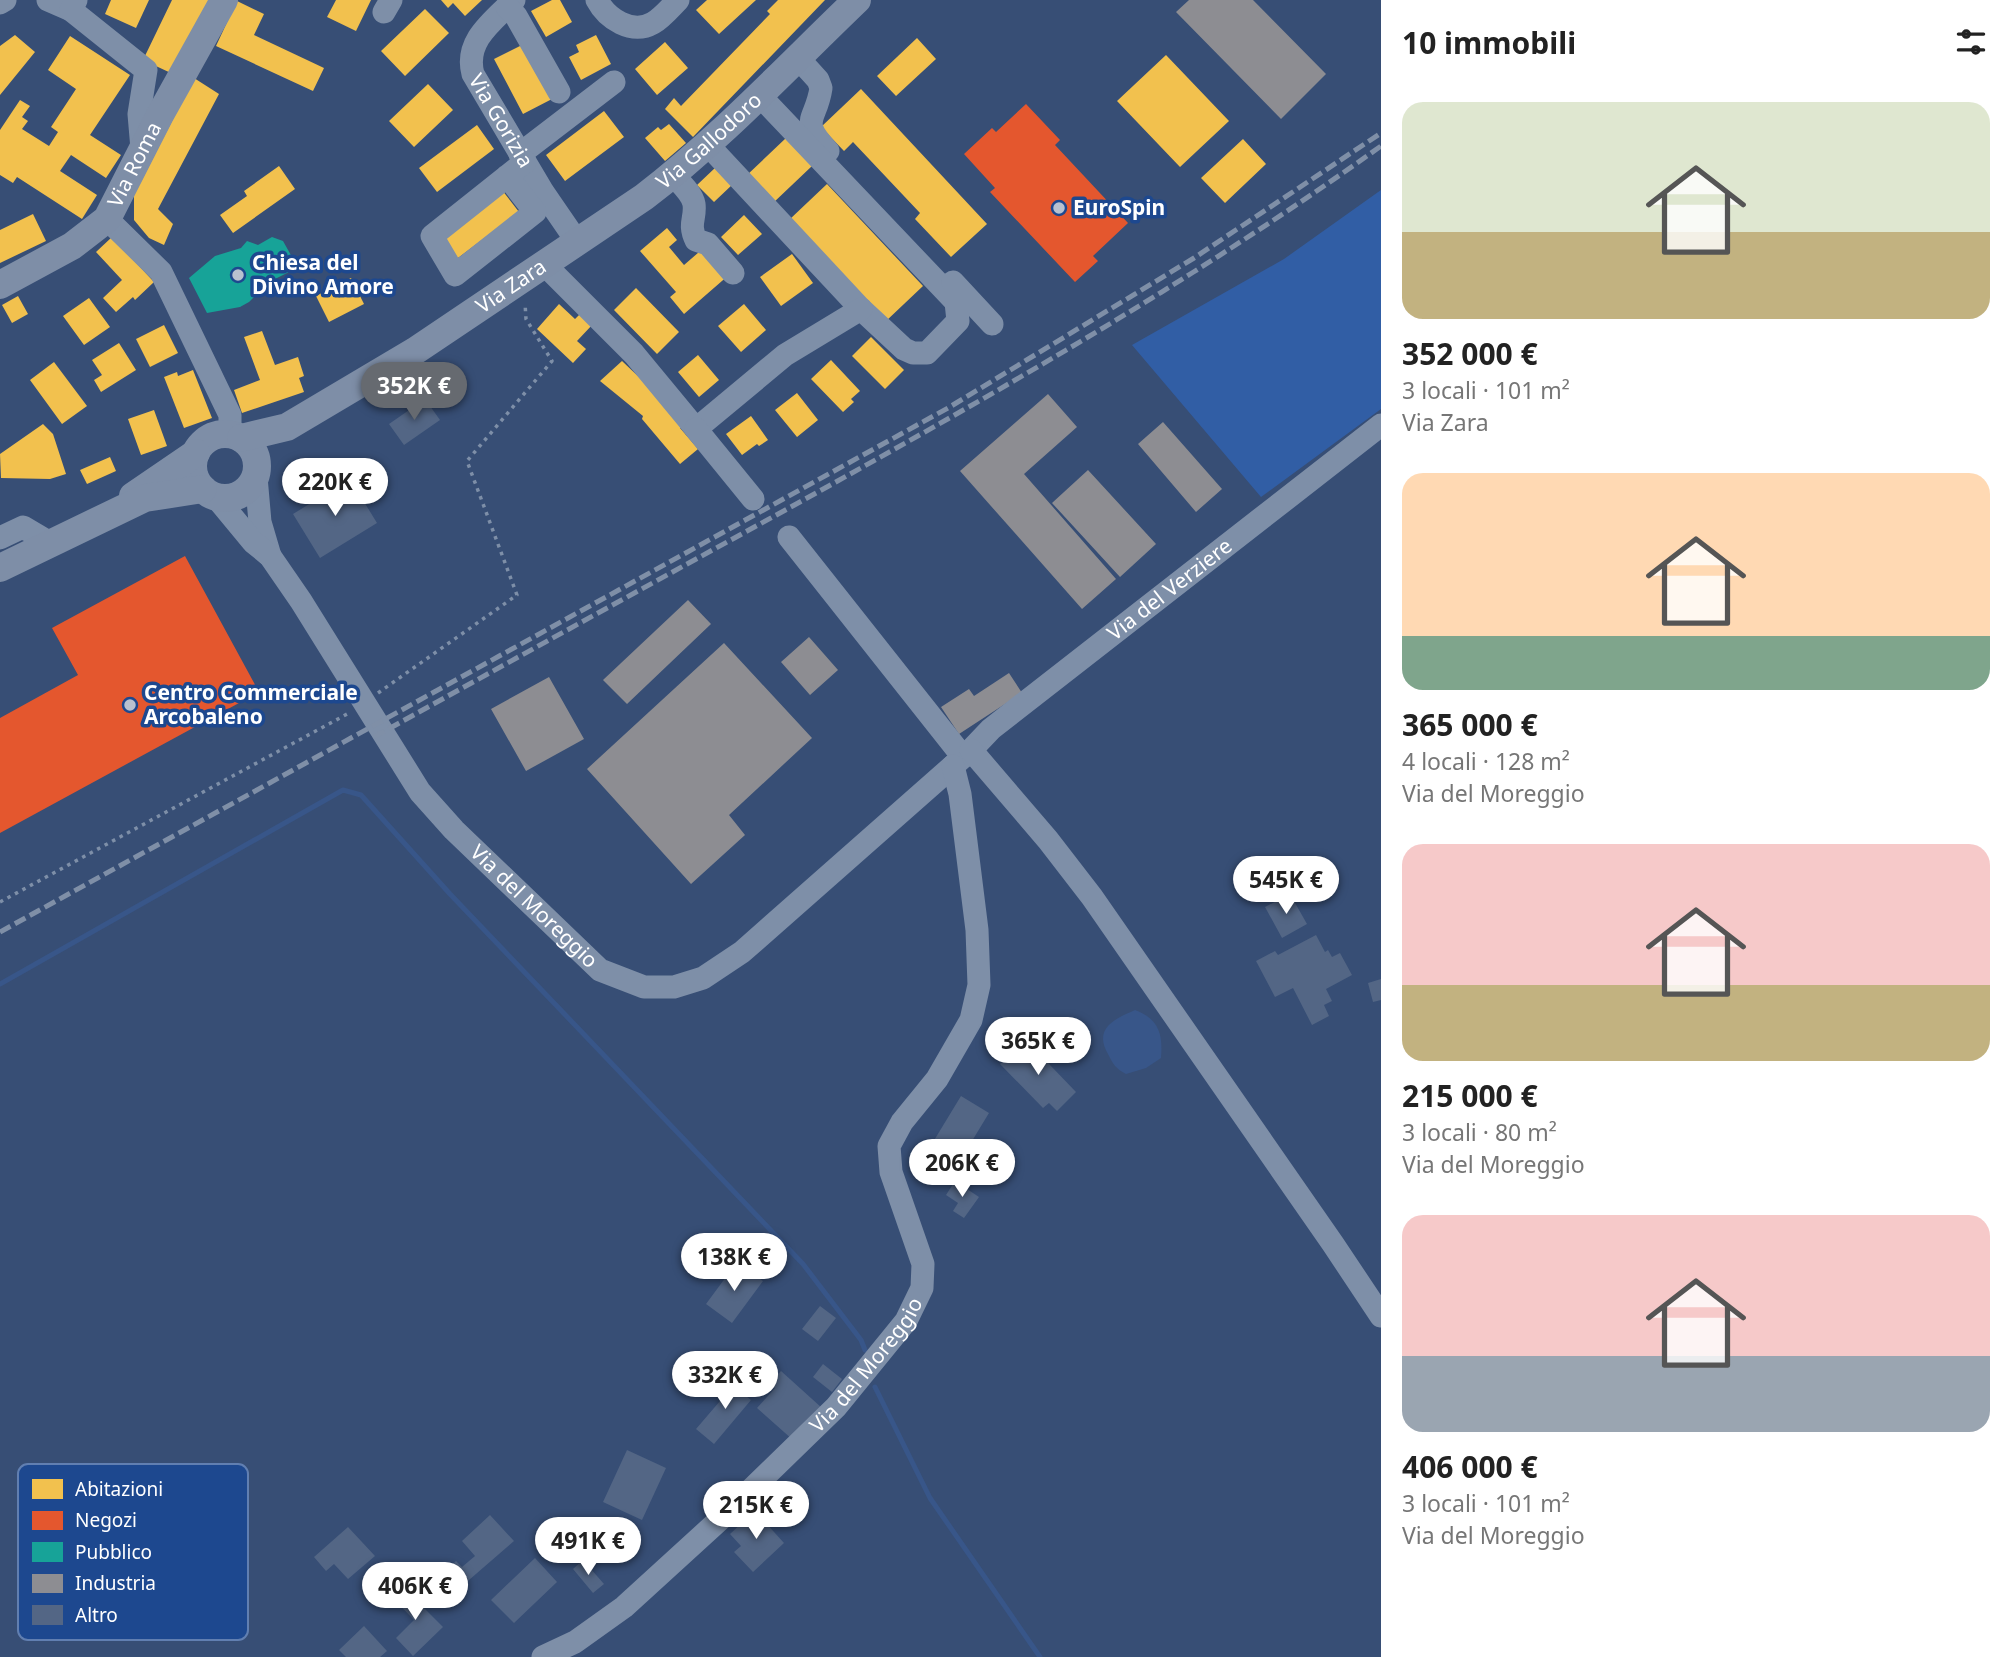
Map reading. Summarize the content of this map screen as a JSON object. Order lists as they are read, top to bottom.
{
  "streets": {
    "main road": ["Via Gallodoro", "Via Roma", "Via Zara"],
    "street": ["Via Gorizia", "Via del Verziere", "Via del Moreggio"]
  },
  "crossings": [
    ["Via Gorizia", "Via Gallodoro"],
    ["Via Gallodoro", "Via Zara"],
    ["Via Zara", "Via del Moreggio"],
    ["Via del Verziere", "Via del Moreggio"]
  ],
  "places": ["EuroSpin", "Chiesa del Divino Amore", "Centro Commerciale Arcobaleno"],
  "legend": [
    "Abitazioni",
    "Negozi",
    "Pubblico",
    "Industria",
    "Altro"
  ],
  "page": {
    "heading": "10 immobili",
    "list": [
      {
        "name": "352 000 €",
        "note": "3 locali · 101 m² · Via Zara"
      },
      {
        "name": "365 000 €",
        "note": "4 locali · 128 m² · Via del Moreggio"
      },
      {
        "name": "215 000 €",
        "note": "3 locali · 80 m² · Via del Moreggio"
      },
      {
        "name": "406 000 €",
        "note": "3 locali · 101 m² · Via del Moreggio"
      }
    ],
    "price": [
      "352K €",
      "220K €",
      "545K €",
      "365K €",
      "206K €",
      "138K €",
      "332K €",
      "215K €",
      "491K €",
      "406K €"
    ]
  }
}
